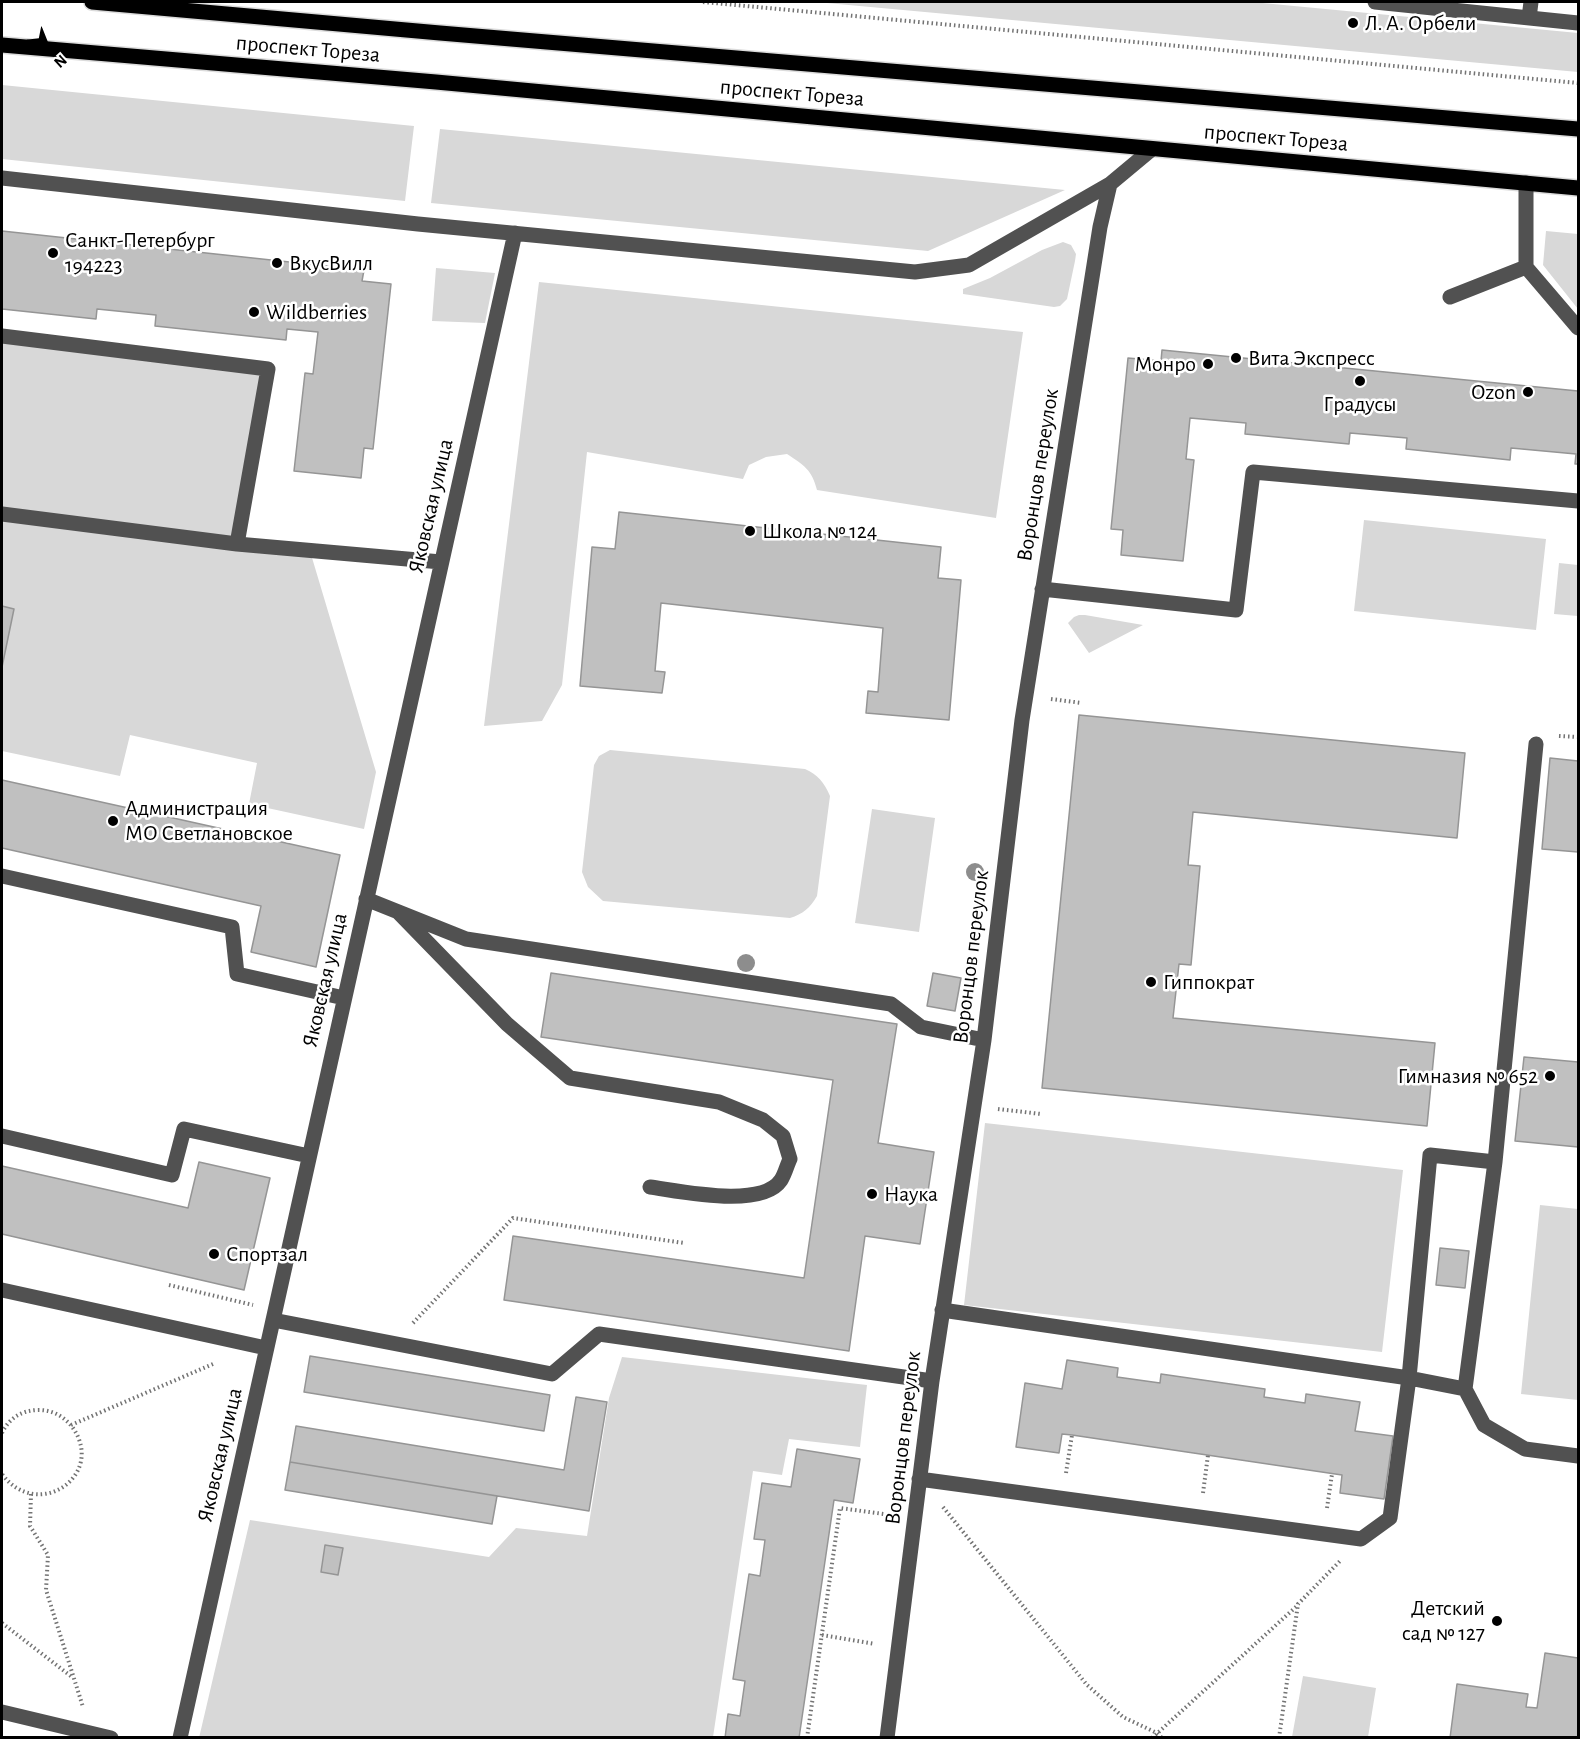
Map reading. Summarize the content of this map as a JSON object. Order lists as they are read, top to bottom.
{
  "streets": {
    "main road": ["проспект Тореза"],
    "street": ["Воронцов переулок", "Яковская улица"]
  },
  "places": [
    "Л. А. Орбели",
    "Санкт-Петербург 194223",
    "ВкусВилл",
    "Wildberries",
    "Вита Экспресс",
    "Монро",
    "Градусы",
    "Ozon",
    "Школа № 124",
    "Администрация МО Светлановское",
    "Гиппократ",
    "Гимназия № 652",
    "Наука",
    "Спортзал",
    "Детский сад № 127"
  ],
  "north": "bottom right"
}
